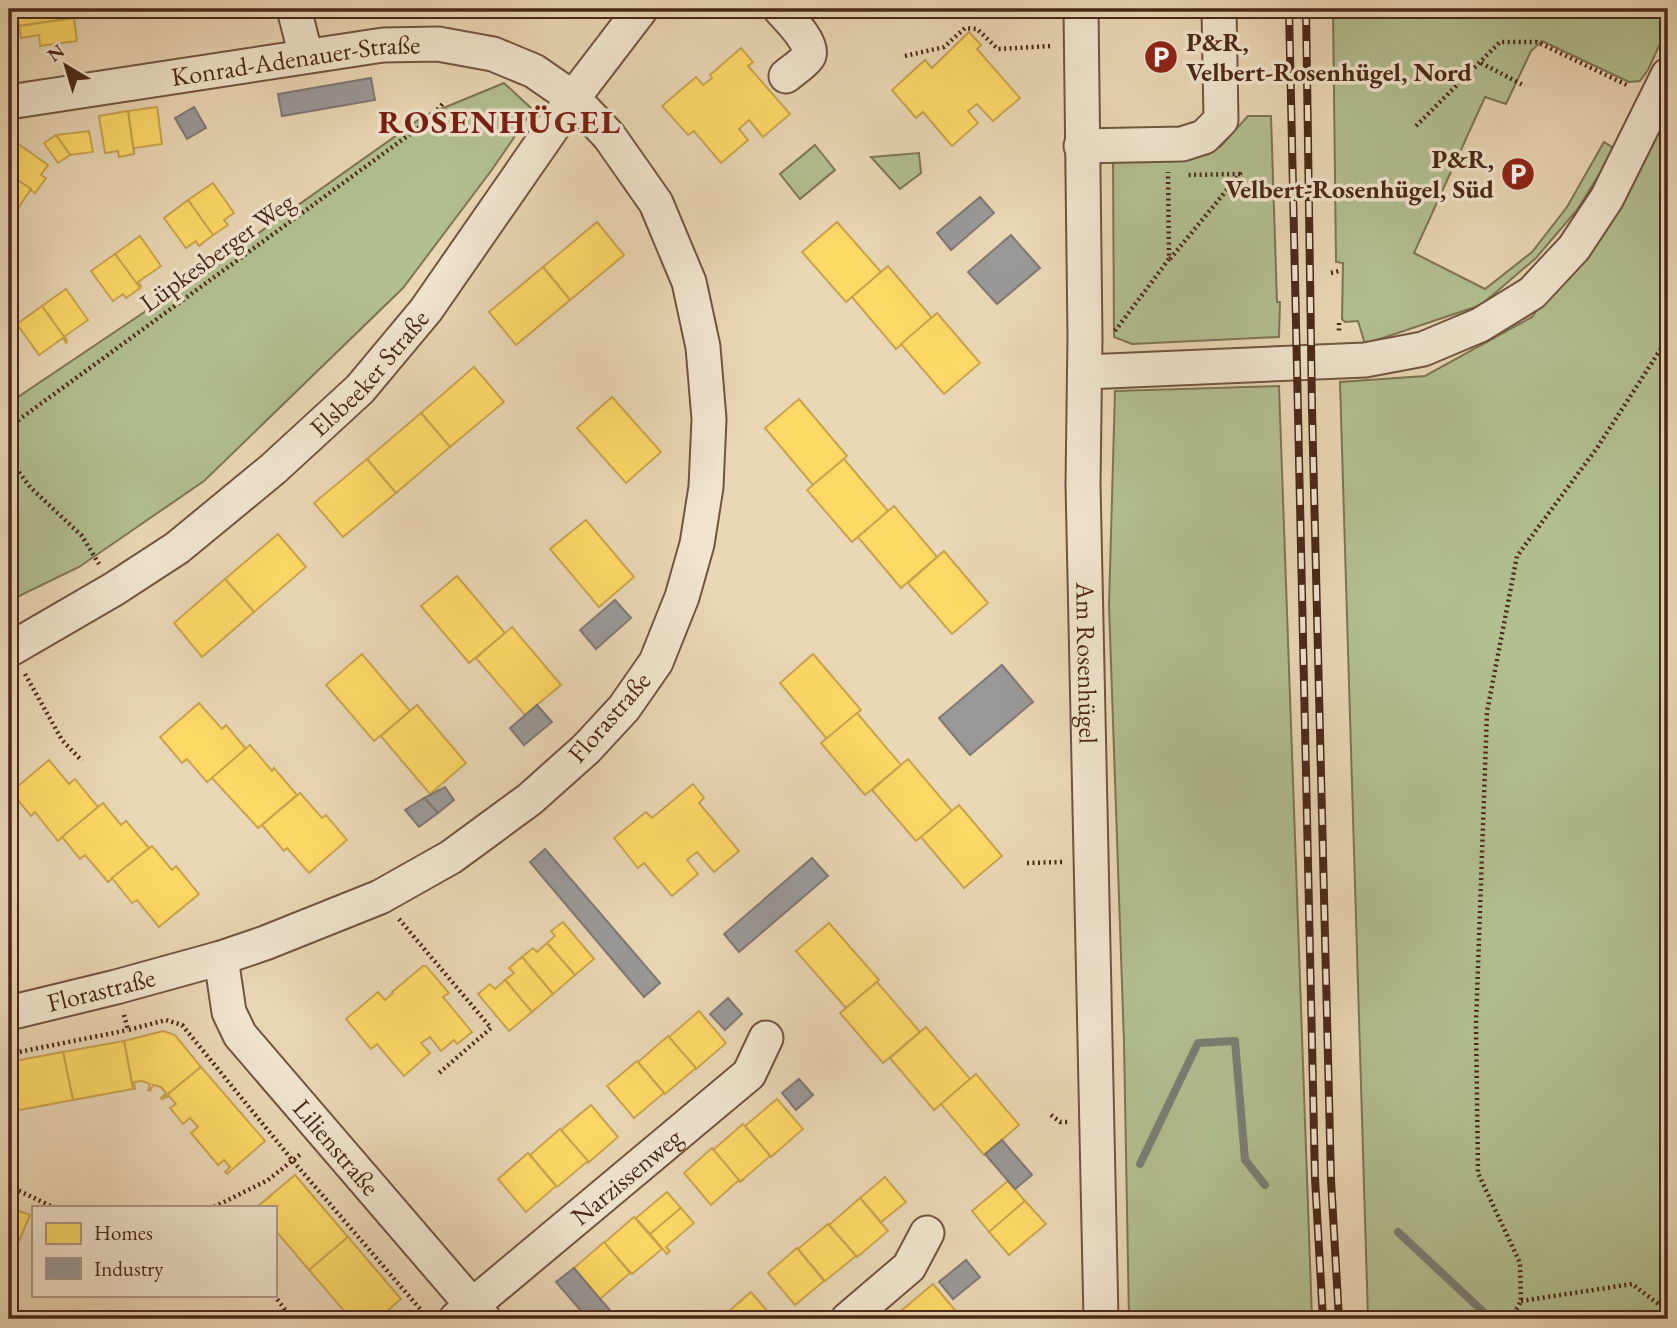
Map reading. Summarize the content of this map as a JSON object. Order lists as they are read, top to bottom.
{
  "streets": {
    "street": [
      "Konrad-Adenauer-Straße",
      "Elsbeeker Straße",
      "Am Rosenhügel",
      "Florastraße",
      "Lilienstraße",
      "Narzissenweg"
    ],
    "path": ["Lüpkesberger Weg"]
  },
  "crossings": [
    ["Konrad-Adenauer-Straße", "Elsbeeker Straße"],
    ["Konrad-Adenauer-Straße", "Florastraße"],
    ["Elsbeeker Straße", "Florastraße"],
    ["Florastraße", "Lilienstraße"],
    ["Lilienstraße", "Narzissenweg"]
  ],
  "districts": ["ROSENHÜGEL"],
  "places": {
    "parking": ["P&R, Velbert-Rosenhügel, Nord", "P&R, Velbert-Rosenhügel, Süd"]
  },
  "legend": ["Homes", "Industry"],
  "north": "top left"
}
